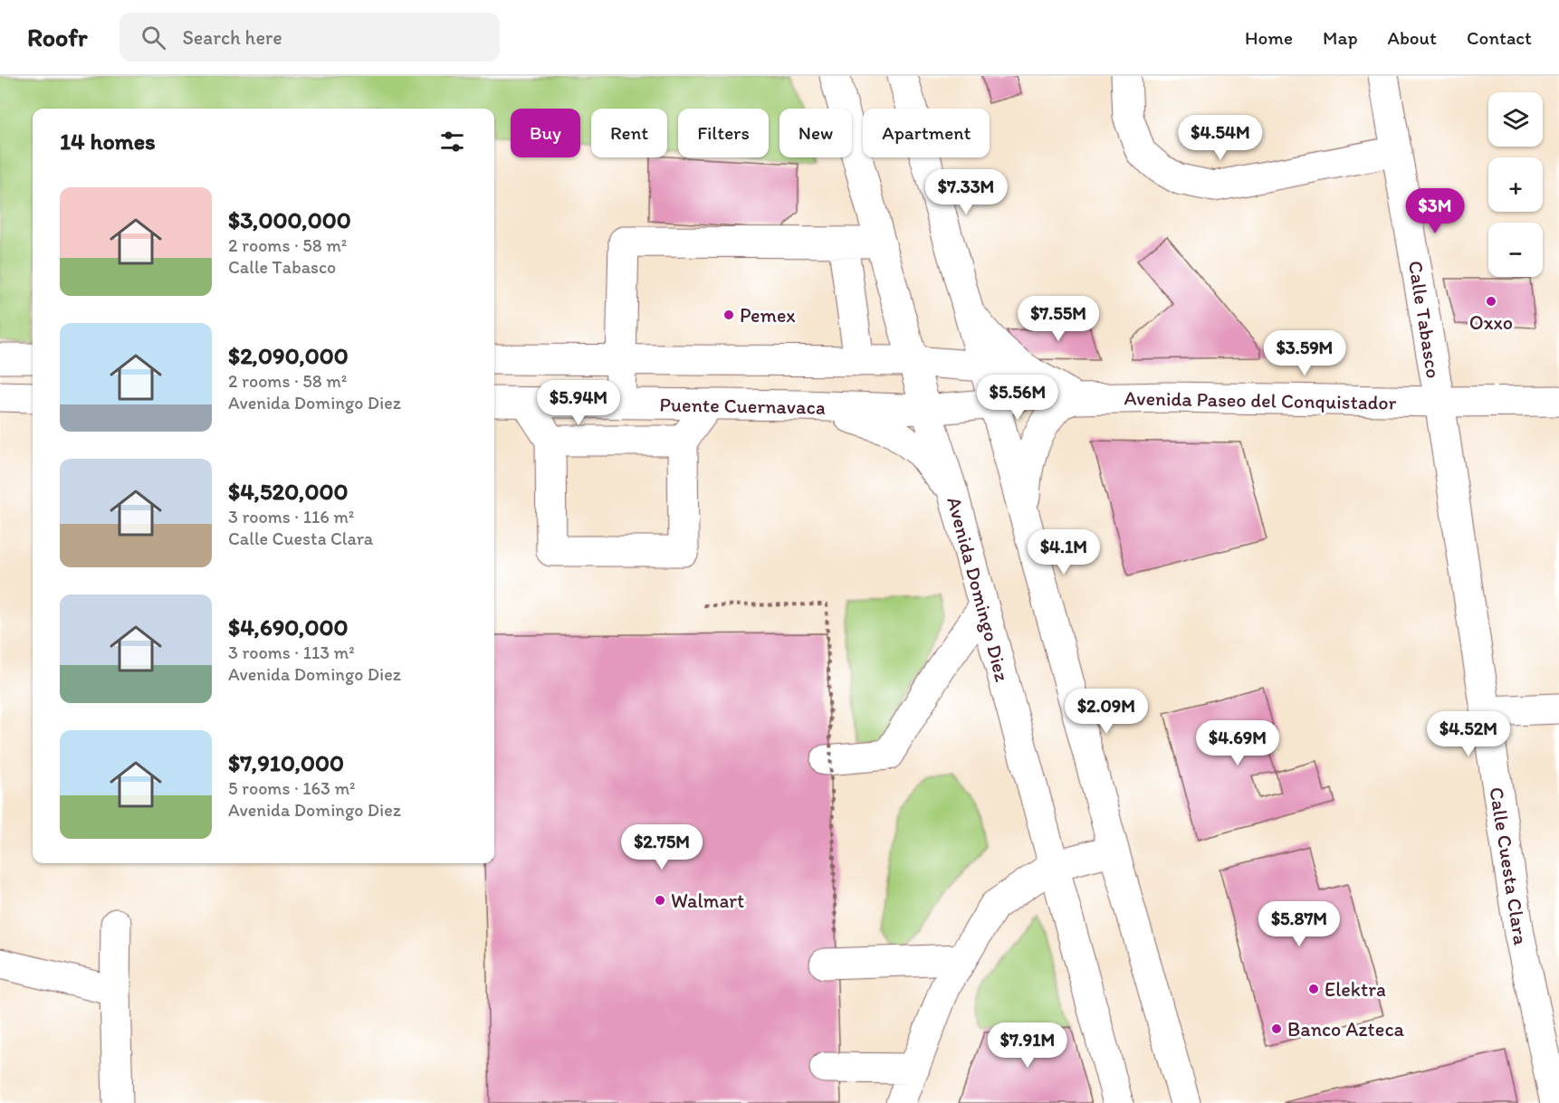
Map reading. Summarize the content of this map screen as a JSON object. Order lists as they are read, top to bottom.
{
  "streets": {
    "main road": [
      "Calle Tabasco",
      "Avenida Paseo del Conquistador",
      "Puente Cuernavaca",
      "Avenida Domingo Diez",
      "Calle Cuesta Clara"
    ]
  },
  "crossings": [
    ["Calle Tabasco", "Avenida Paseo del Conquistador"],
    ["Calle Tabasco", "Calle Cuesta Clara"],
    ["Avenida Paseo del Conquistador", "Puente Cuernavaca"],
    ["Avenida Paseo del Conquistador", "Calle Cuesta Clara"],
    ["Puente Cuernavaca", "Avenida Domingo Diez"]
  ],
  "places": [
    "Oxxo",
    "Pemex",
    "Walmart",
    "Elektra",
    "Banco Azteca"
  ],
  "page": {
    "header": "Roofr",
    "search": "Search here",
    "nav": [
      "Home",
      "Map",
      "About",
      "Contact"
    ],
    "map_buttons": ["+", "−"],
    "chip": [
      "Buy",
      "Rent",
      "Filters",
      "New",
      "Apartment"
    ],
    "heading": "14 homes",
    "price": [
      "$4.54M",
      "$7.33M",
      "$3M",
      "$7.55M",
      "$3.59M",
      "$5.56M",
      "$5.94M",
      "$4.1M",
      "$2.09M",
      "$4.52M",
      "$4.69M",
      "$2.75M",
      "$5.87M",
      "$7.91M"
    ],
    "list": [
      {
        "name": "$3,000,000",
        "note": "2 rooms · 58 m² · Calle Tabasco"
      },
      {
        "name": "$2,090,000",
        "note": "2 rooms · 58 m² · Avenida Domingo Diez"
      },
      {
        "name": "$4,520,000",
        "note": "3 rooms · 116 m² · Calle Cuesta Clara"
      },
      {
        "name": "$4,690,000",
        "note": "3 rooms · 113 m² · Avenida Domingo Diez"
      },
      {
        "name": "$7,910,000",
        "note": "5 rooms · 163 m² · Avenida Domingo Diez"
      }
    ]
  }
}
